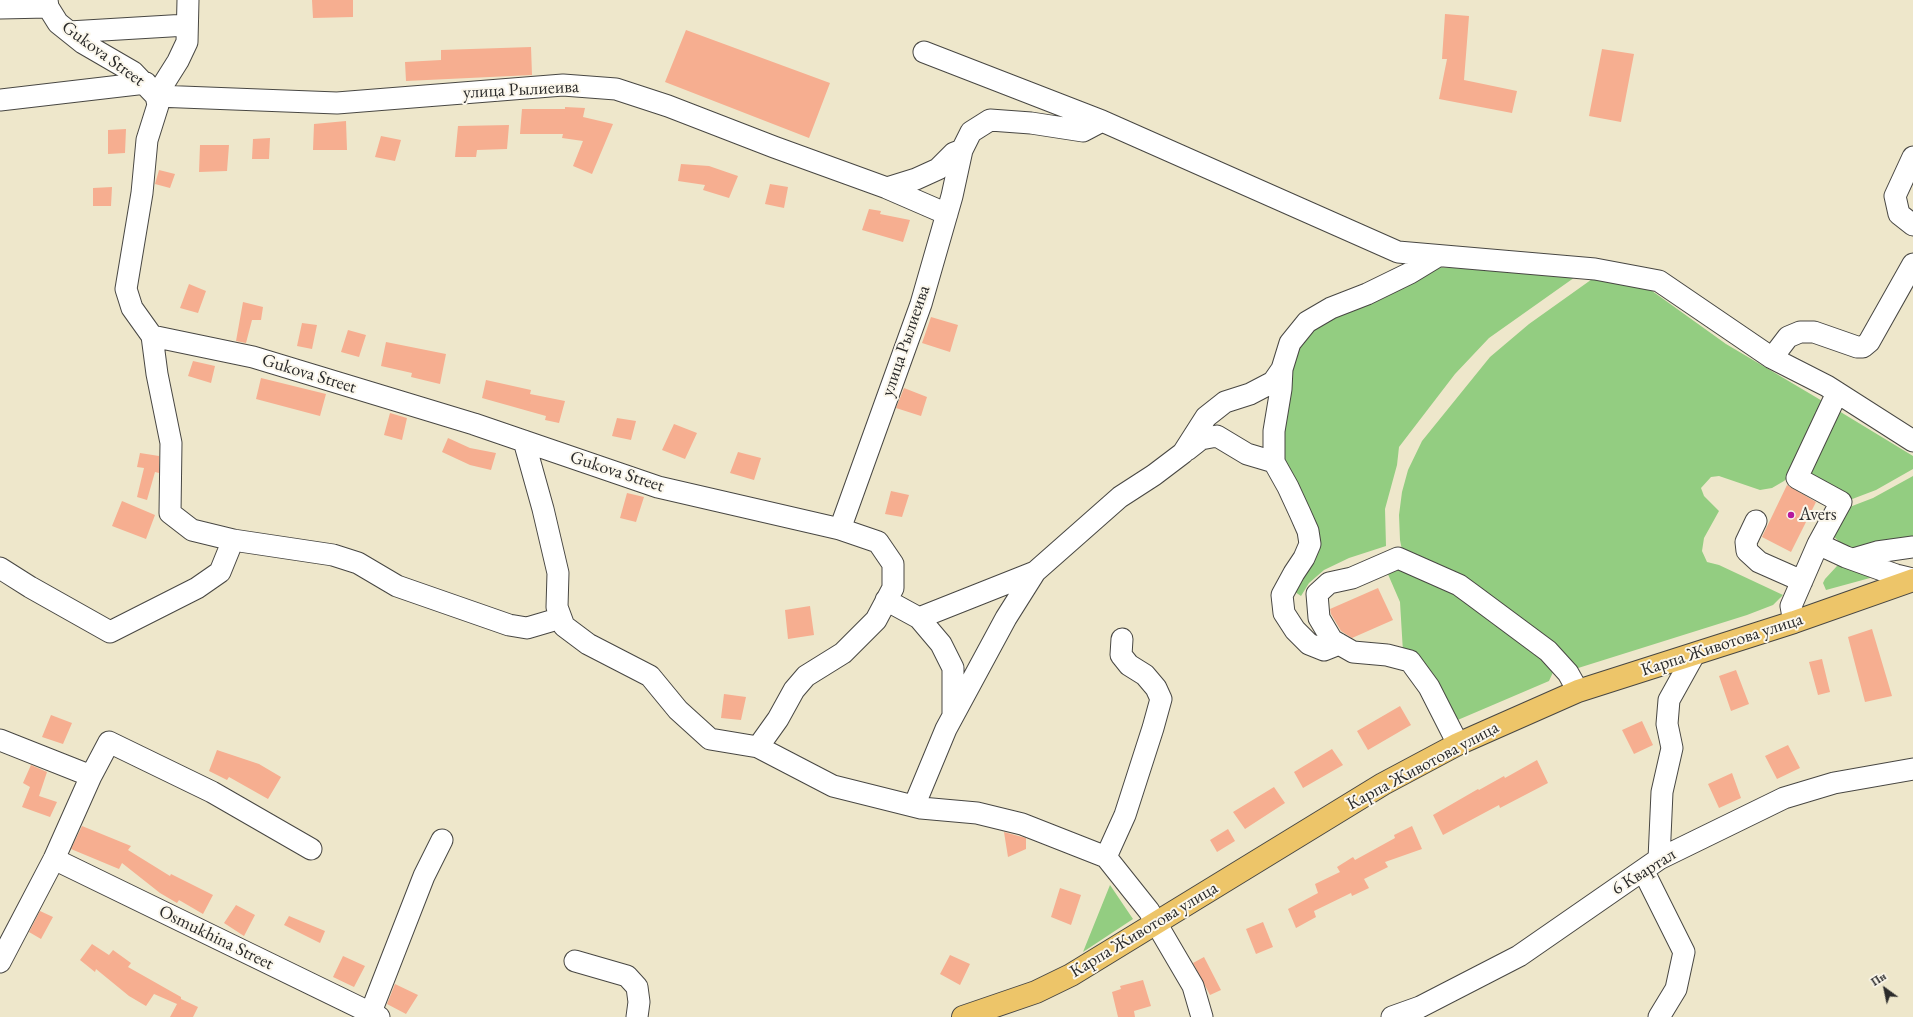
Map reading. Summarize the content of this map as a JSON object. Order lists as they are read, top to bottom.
{
  "streets": {
    "main road": ["Карпа Животова улица"],
    "street": [
      "Gukova Street",
      "улица Рылиеива",
      "6 Квартал",
      "Osmukhina Street"
    ]
  },
  "crossings": [
    ["Gukova Street", "улица Рылиеива"]
  ],
  "places": ["Avers"],
  "north": "top left"
}
